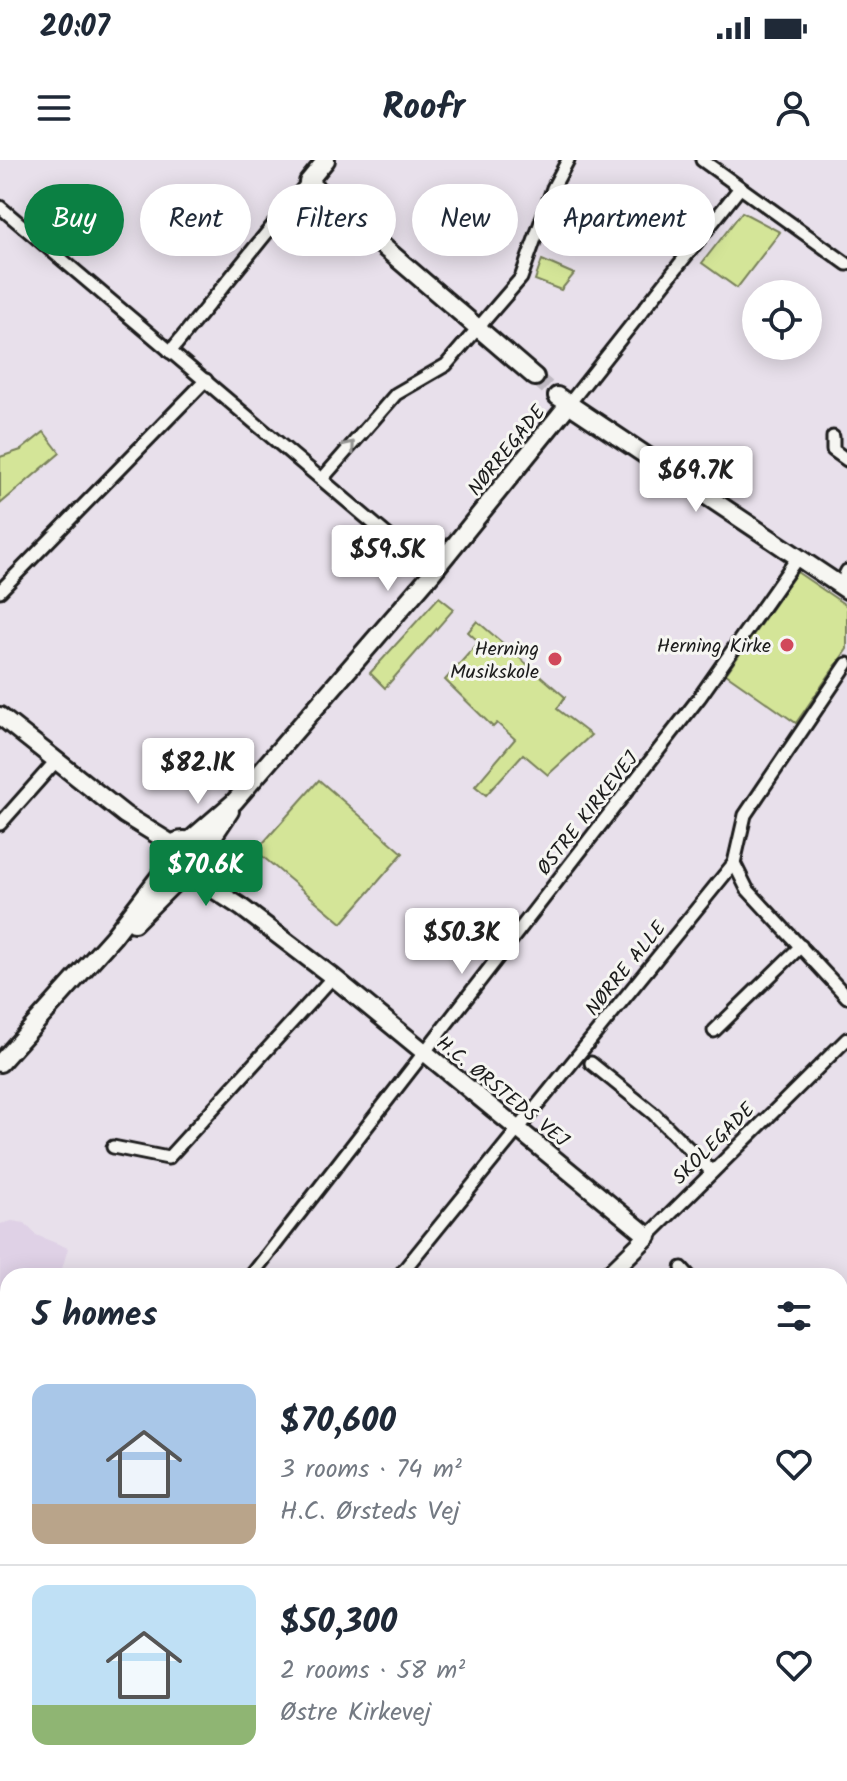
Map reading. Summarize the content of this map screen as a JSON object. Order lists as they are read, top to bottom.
{
  "streets": {
    "street": [
      "NØRREGADE",
      "ØSTRE KIRKEVEJ",
      "NØRRE ALLE",
      "H.C. ØRSTEDS VEJ",
      "SKOLEGADE"
    ]
  },
  "crossings": [
    ["NØRREGADE", "H.C. ØRSTEDS VEJ"],
    ["ØSTRE KIRKEVEJ", "H.C. ØRSTEDS VEJ"],
    ["NØRRE ALLE", "H.C. ØRSTEDS VEJ"],
    ["H.C. ØRSTEDS VEJ", "SKOLEGADE"]
  ],
  "places": ["Herning Kirke", "Herning Musikskole"],
  "page": {
    "status": "20:07",
    "header": "Roofr",
    "chip": [
      "Buy",
      "Rent",
      "Filters",
      "New",
      "Apartment"
    ],
    "price": [
      "$69.7K",
      "$59.5K",
      "$82.1K",
      "$70.6K",
      "$50.3K"
    ],
    "heading": "5 homes",
    "list": [
      {
        "name": "$70,600",
        "note": "3 rooms · 74 m² · H.C. Ørsteds Vej"
      },
      {
        "name": "$50,300",
        "note": "2 rooms · 58 m² · Østre Kirkevej"
      }
    ]
  }
}
